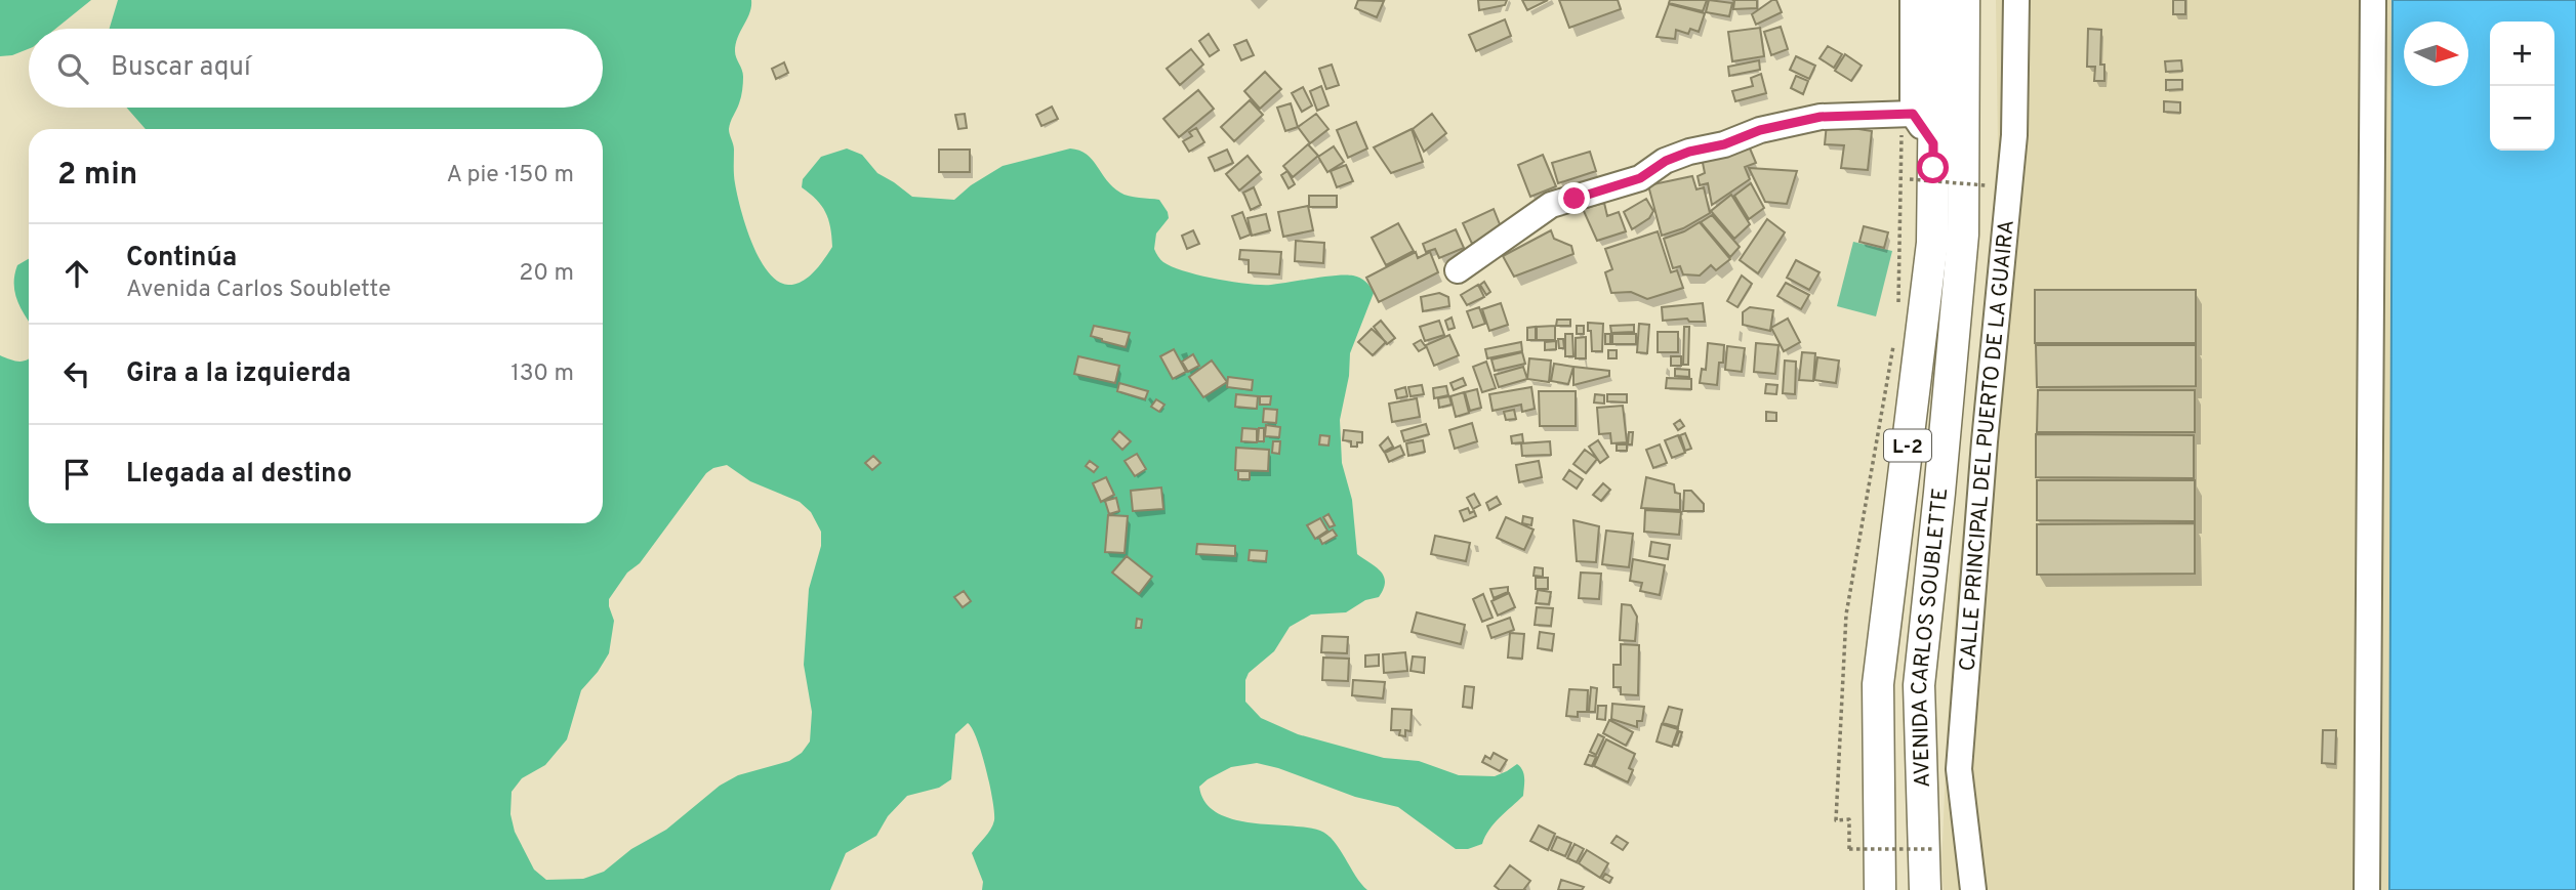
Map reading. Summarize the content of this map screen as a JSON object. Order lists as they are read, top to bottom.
{
  "streets": {
    "main road": ["L-2", "AVENIDA CARLOS SOUBLETTE"],
    "street": ["CALLE PRINCIPAL DEL PUERTO DE LA GUAIRA"]
  },
  "north": "right",
  "page": {
    "map_buttons": ["+", "−"],
    "search": "Buscar aquí",
    "heading": ["2 min", "A pie · 150 m"],
    "list": [
      ["Continúa", "Avenida Carlos Soublette", "20 m"],
      ["Gira a la izquierda", "130 m"],
      "Llegada al destino"
    ]
  }
}
